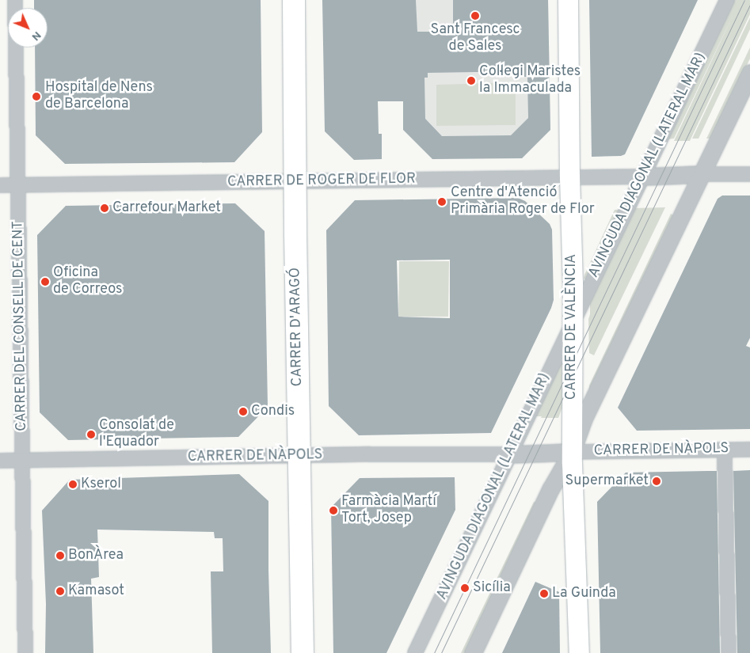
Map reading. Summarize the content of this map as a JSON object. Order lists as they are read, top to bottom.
{
  "streets": {
    "main road": ["CARRER D'ARAGÓ", "CARRER DE VALÈNCIA"],
    "street": [
      "AVINGUDA DIAGONAL (LATERAL MAR)",
      "CARRER DE ROGER DE FLOR",
      "CARRER DEL CONSELL DE CENT",
      "CARRER DE NÀPOLS"
    ]
  },
  "crossings": [
    ["AVINGUDA DIAGONAL (LATERAL MAR)", "CARRER DE ROGER DE FLOR"],
    ["AVINGUDA DIAGONAL (LATERAL MAR)", "CARRER DE VALÈNCIA"],
    ["AVINGUDA DIAGONAL (LATERAL MAR)", "CARRER DE NÀPOLS"],
    ["CARRER DE ROGER DE FLOR", "CARRER DEL CONSELL DE CENT"],
    ["CARRER DE ROGER DE FLOR", "CARRER D'ARAGÓ"],
    ["CARRER DE ROGER DE FLOR", "CARRER DE VALÈNCIA"],
    ["CARRER DEL CONSELL DE CENT", "CARRER DE NÀPOLS"],
    ["CARRER D'ARAGÓ", "CARRER DE NÀPOLS"],
    ["CARRER DE VALÈNCIA", "CARRER DE NÀPOLS"]
  ],
  "places": [
    "Sant Francesc de Sales",
    "Col·legi Maristes la Immaculada",
    "Hospital de Nens de Barcelona",
    "Centre d'Atenció Primària Roger de Flor",
    "Carrefour Market",
    "Oficina de Correos",
    "Condis",
    "Consolat de l'Equador",
    "Supermarket",
    "Kserol",
    "Farmàcia Martí Tort, Josep",
    "BonÀrea",
    "Sicília",
    "Kamasot",
    "La Guinda"
  ],
  "north": "bottom right"
}
